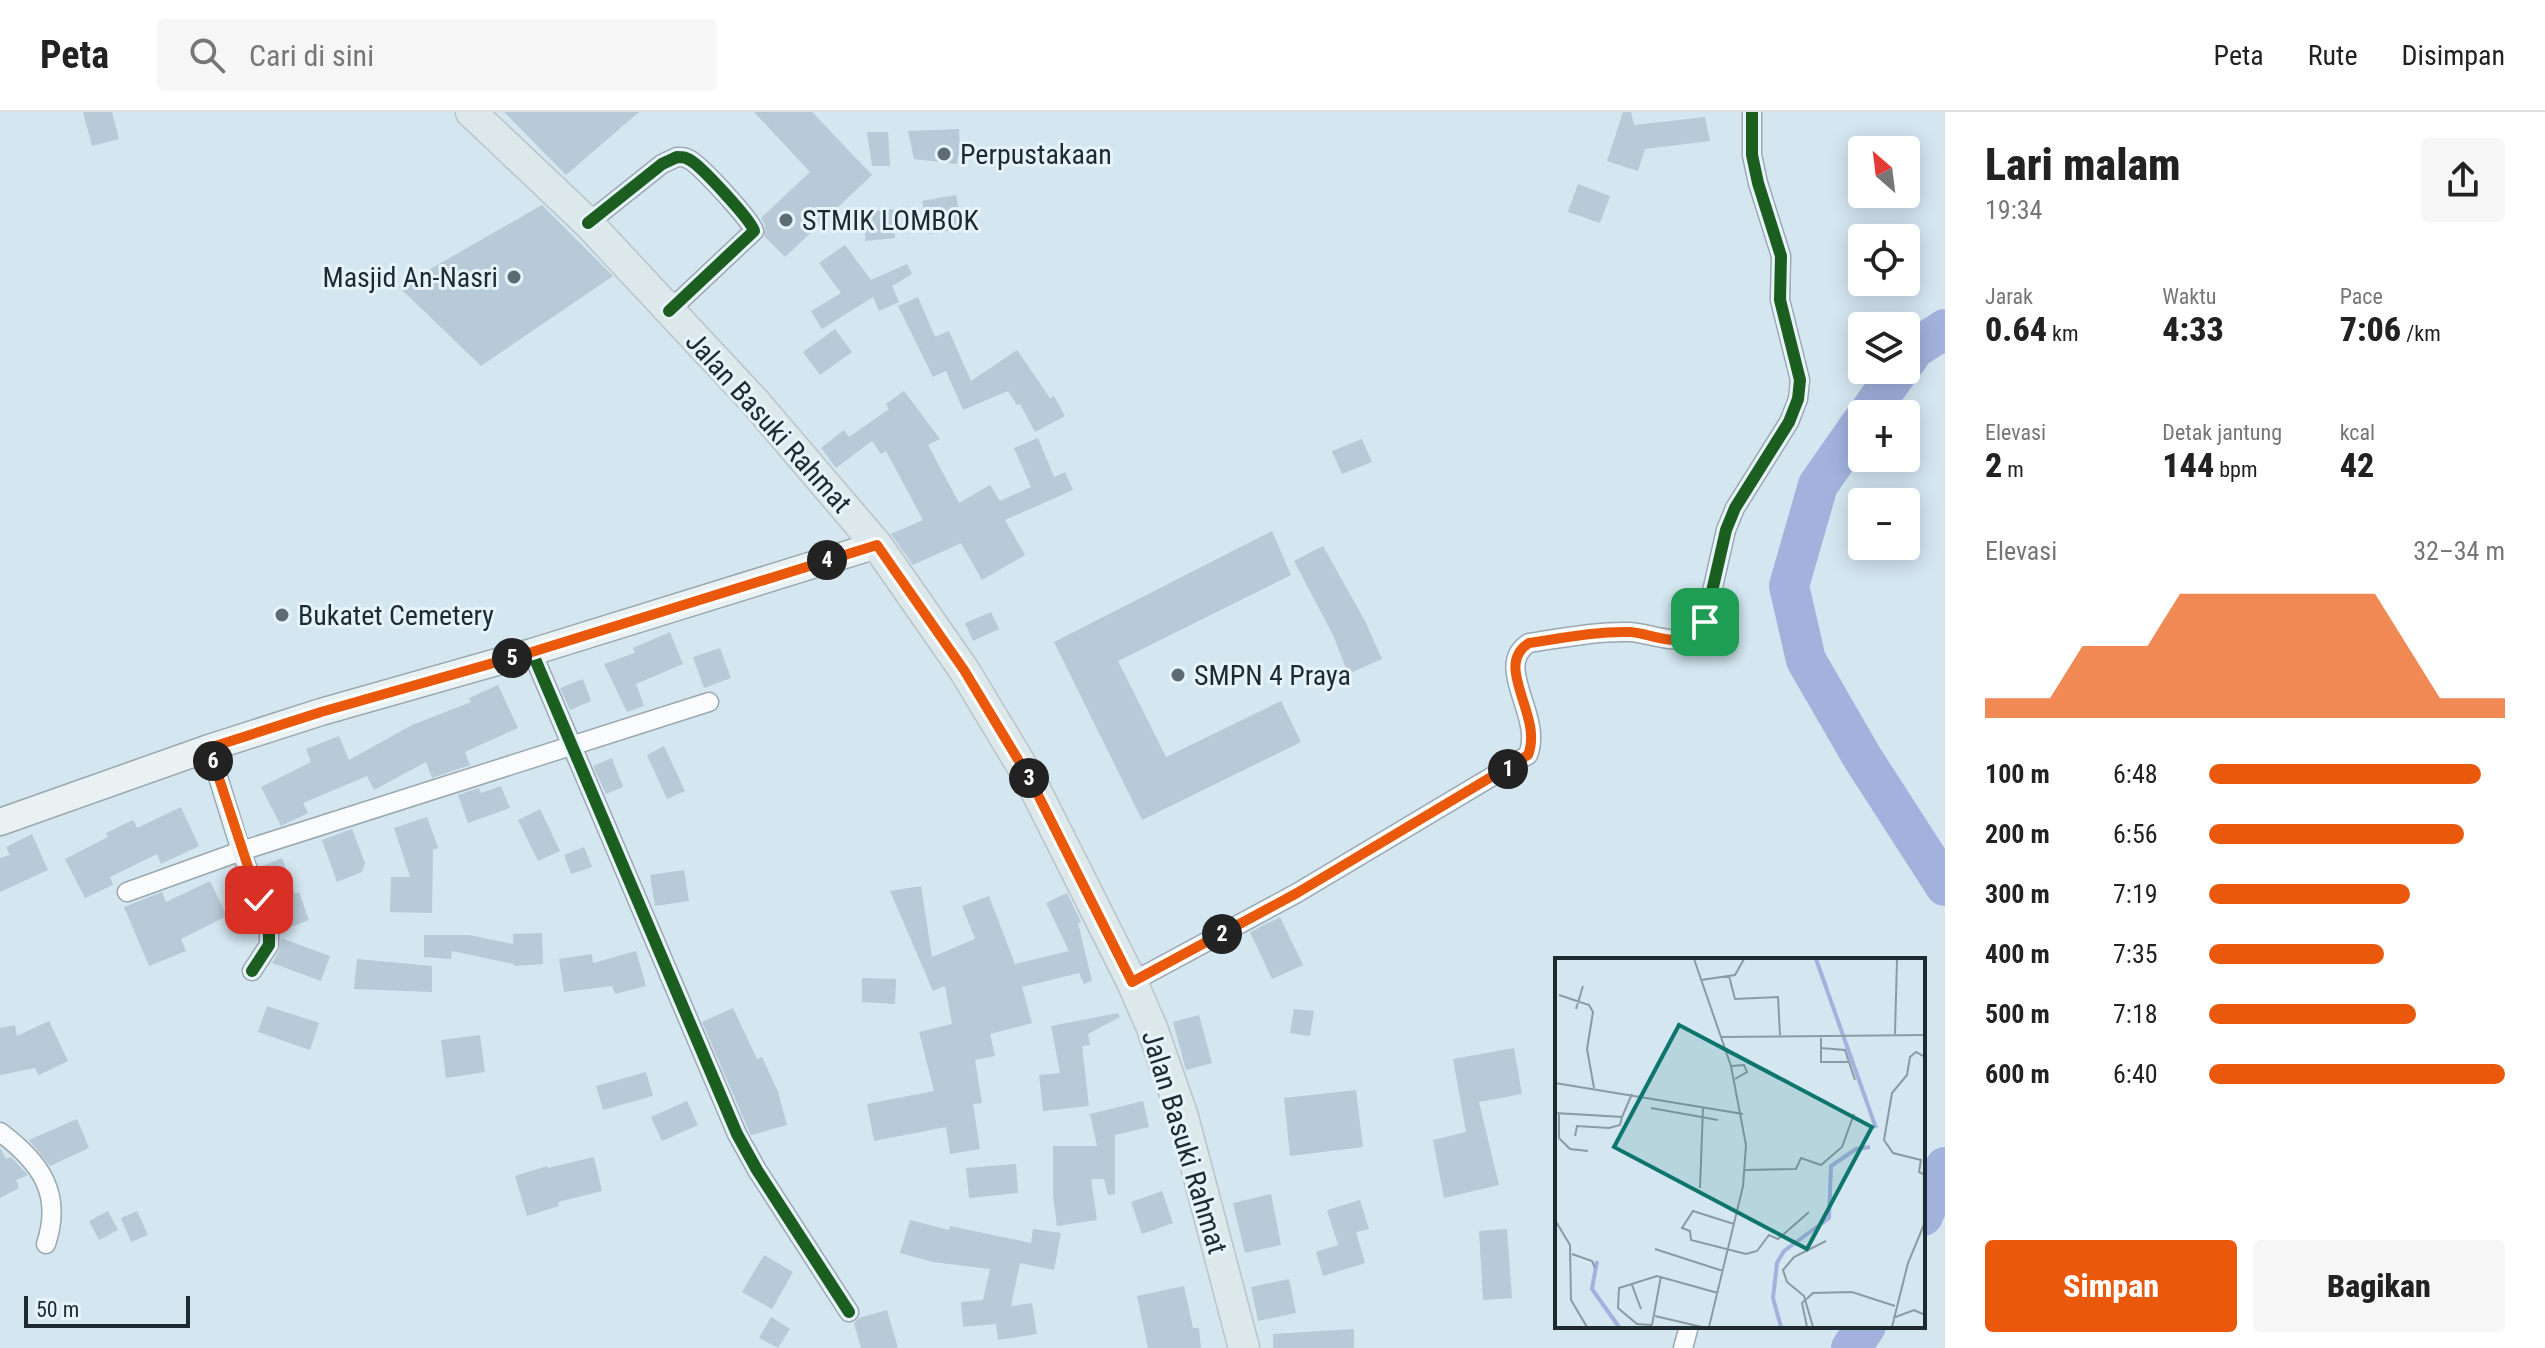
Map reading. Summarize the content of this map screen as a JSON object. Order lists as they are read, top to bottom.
{
  "streets": {
    "main road": ["Jalan Basuki Rahmat"]
  },
  "places": [
    "Perpustakaan",
    "STMIK LOMBOK",
    "Masjid An-Nasri",
    "Bukatet Cemetery",
    "SMPN 4 Praya"
  ],
  "scale_bar": "50 m",
  "north": "top left",
  "page": {
    "header": "Peta",
    "search": "Cari di sini",
    "nav": ["Peta", "Rute", "Disimpan"],
    "heading": ["Lari malam", "19:34"],
    "map_buttons": ["+", "−"],
    "stats": [
      ["Jarak", "0.64 km"],
      ["Waktu", "4:33"],
      ["Pace", "7:06 /km"],
      ["Elevasi", "2 m"],
      ["Detak jantung", "144 bpm"],
      ["kcal", "42"]
    ],
    "chart": ["Elevasi", "32–34 m"],
    "pins": [
      "4",
      "5",
      "6",
      "1",
      "3",
      "2"
    ],
    "list": [
      {
        "name": "100 m",
        "note": "6:48"
      },
      {
        "name": "200 m",
        "note": "6:56"
      },
      {
        "name": "300 m",
        "note": "7:19"
      },
      {
        "name": "400 m",
        "note": "7:35"
      },
      {
        "name": "500 m",
        "note": "7:18"
      },
      {
        "name": "600 m",
        "note": "6:40"
      }
    ],
    "buttons": ["Simpan", "Bagikan"],
    "scale": "50 m"
  }
}
